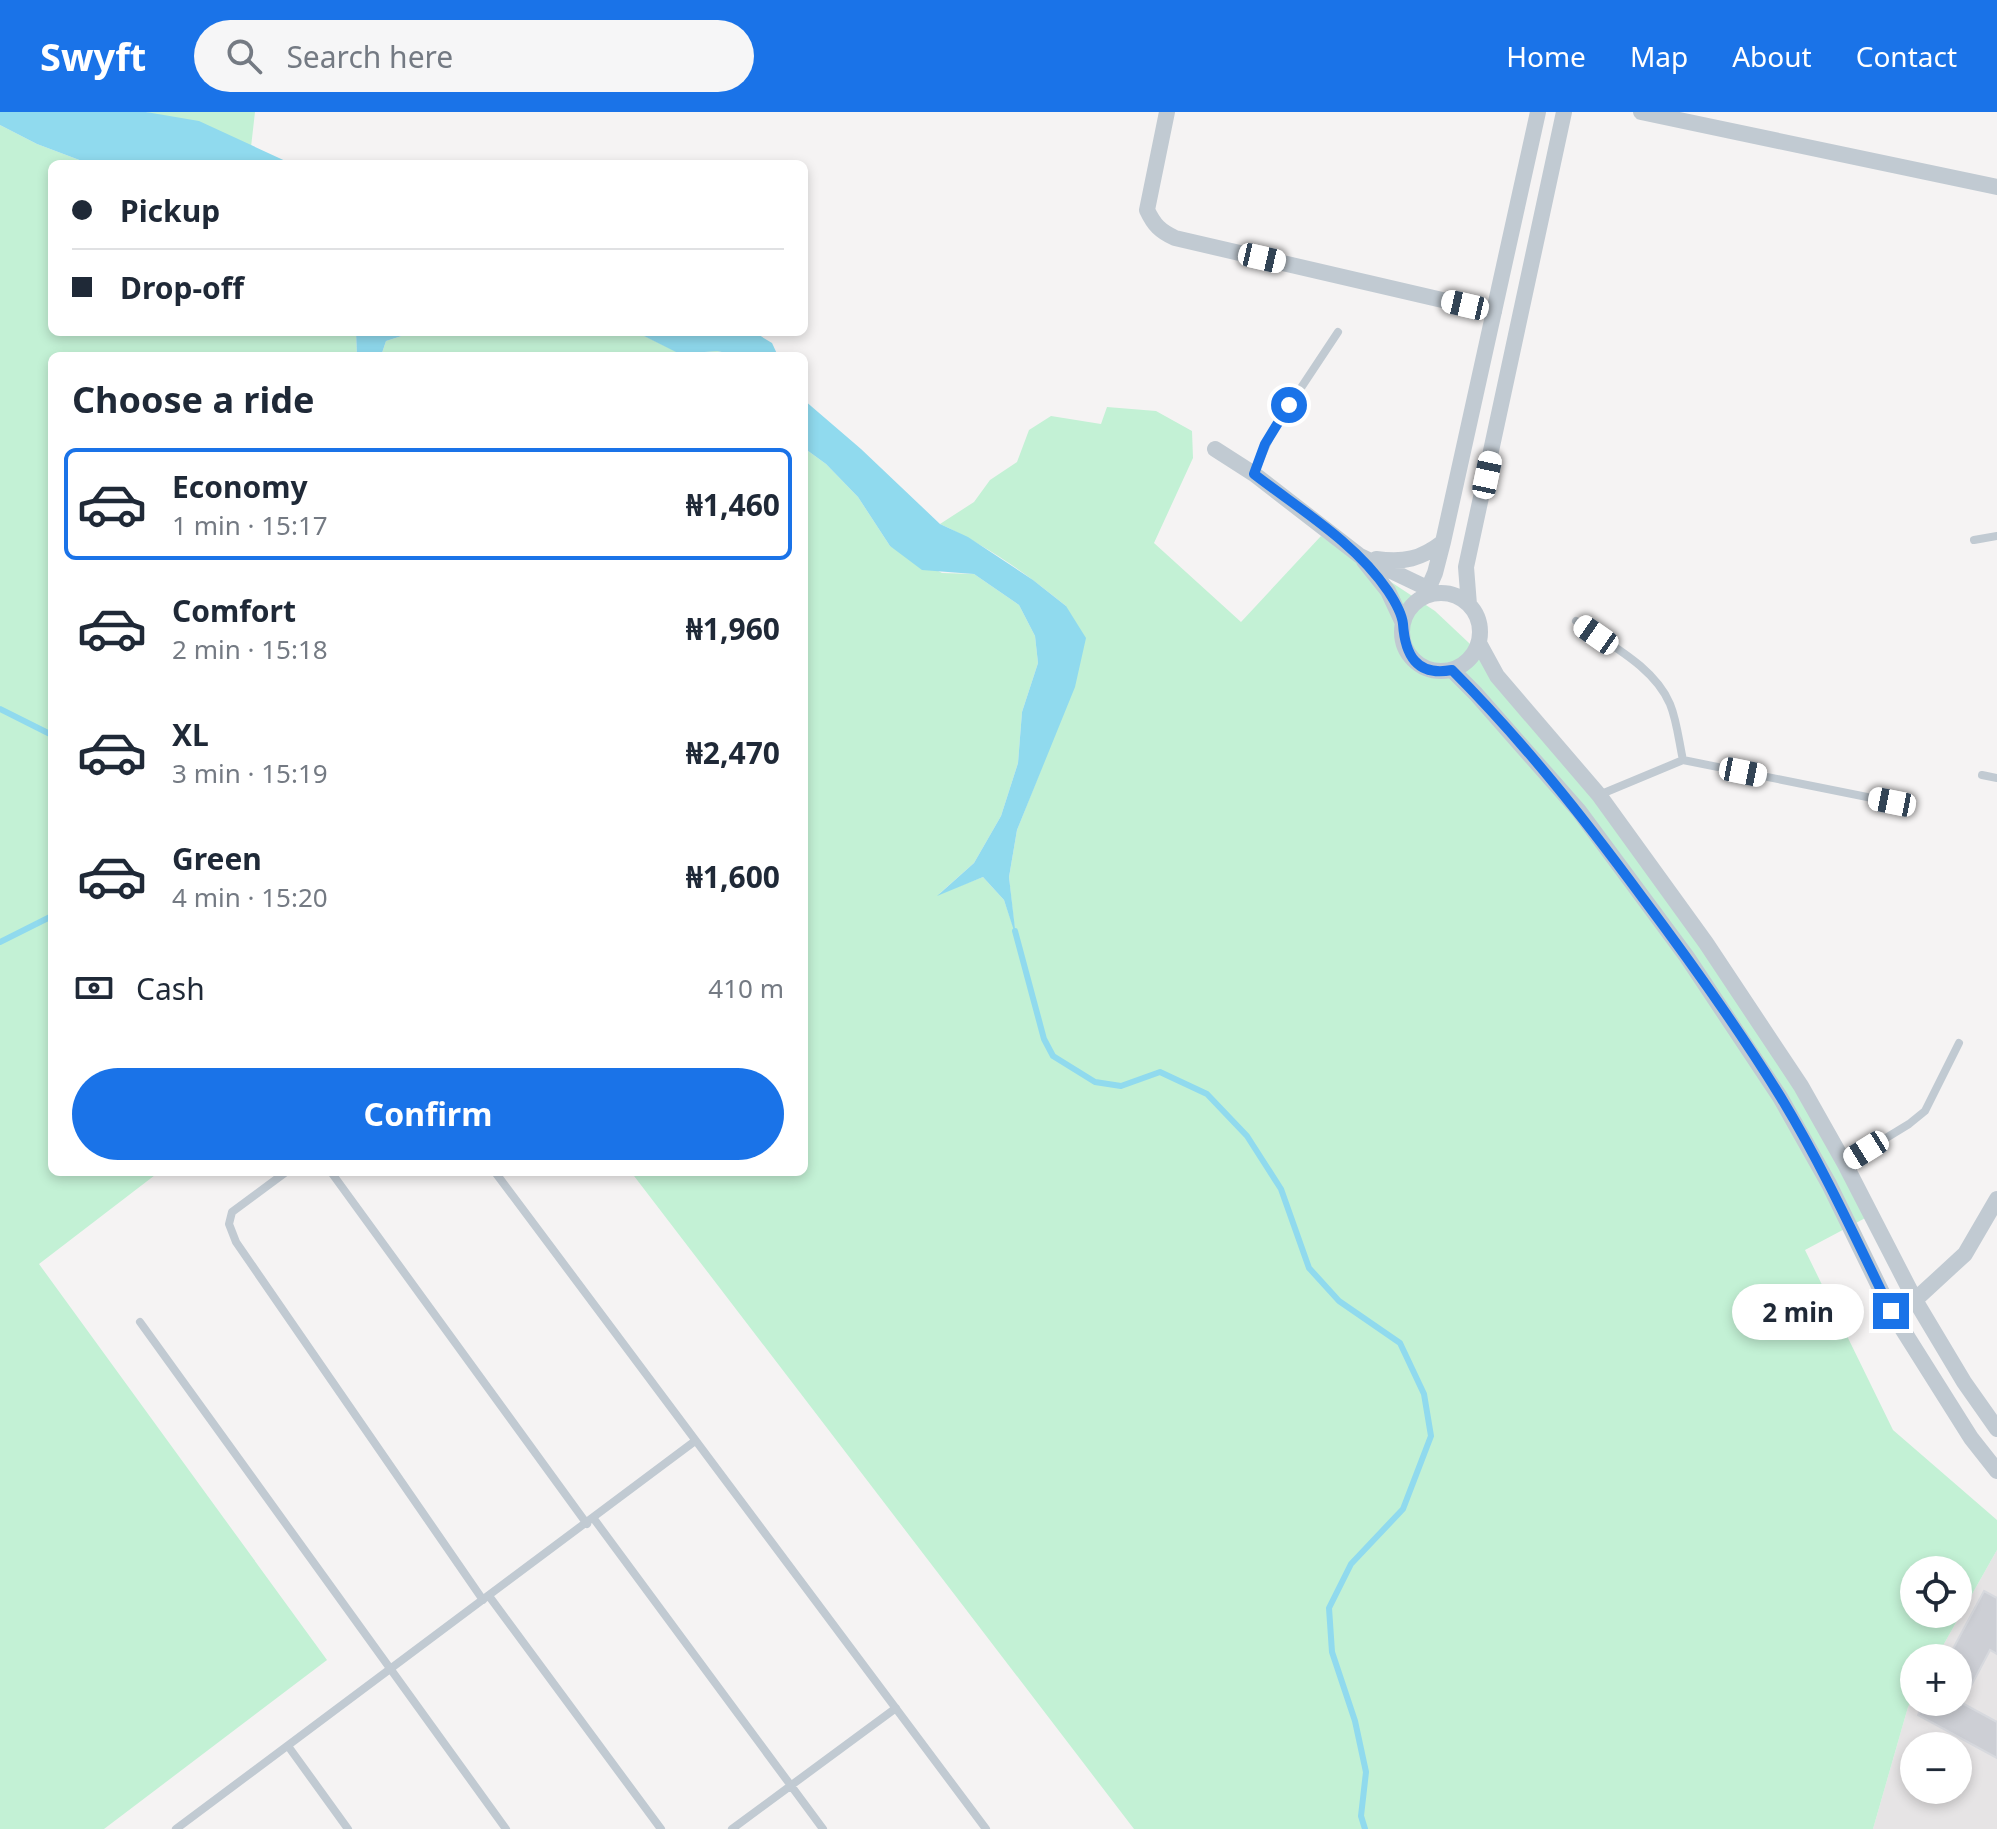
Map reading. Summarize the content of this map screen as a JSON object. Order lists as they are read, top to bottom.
{
  "page": {
    "header": "Swyft",
    "search": "Search here",
    "nav": [
      "Home",
      "Map",
      "About",
      "Contact"
    ],
    "banner": ["Pickup", "Drop-off"],
    "heading": "Choose a ride",
    "list": [
      {
        "name": "Economy",
        "note": "1 min · 15:17",
        "value": "₦1,460"
      },
      {
        "name": "Comfort",
        "note": "2 min · 15:18",
        "value": "₦1,960"
      },
      {
        "name": "XL",
        "note": "3 min · 15:19",
        "value": "₦2,470"
      },
      {
        "name": "Green",
        "note": "4 min · 15:20",
        "value": "₦1,600"
      }
    ],
    "pay": ["Cash", "410 m"],
    "buttons": "Confirm",
    "bubble": "2 min",
    "map_buttons": ["+", "−"]
  }
}
